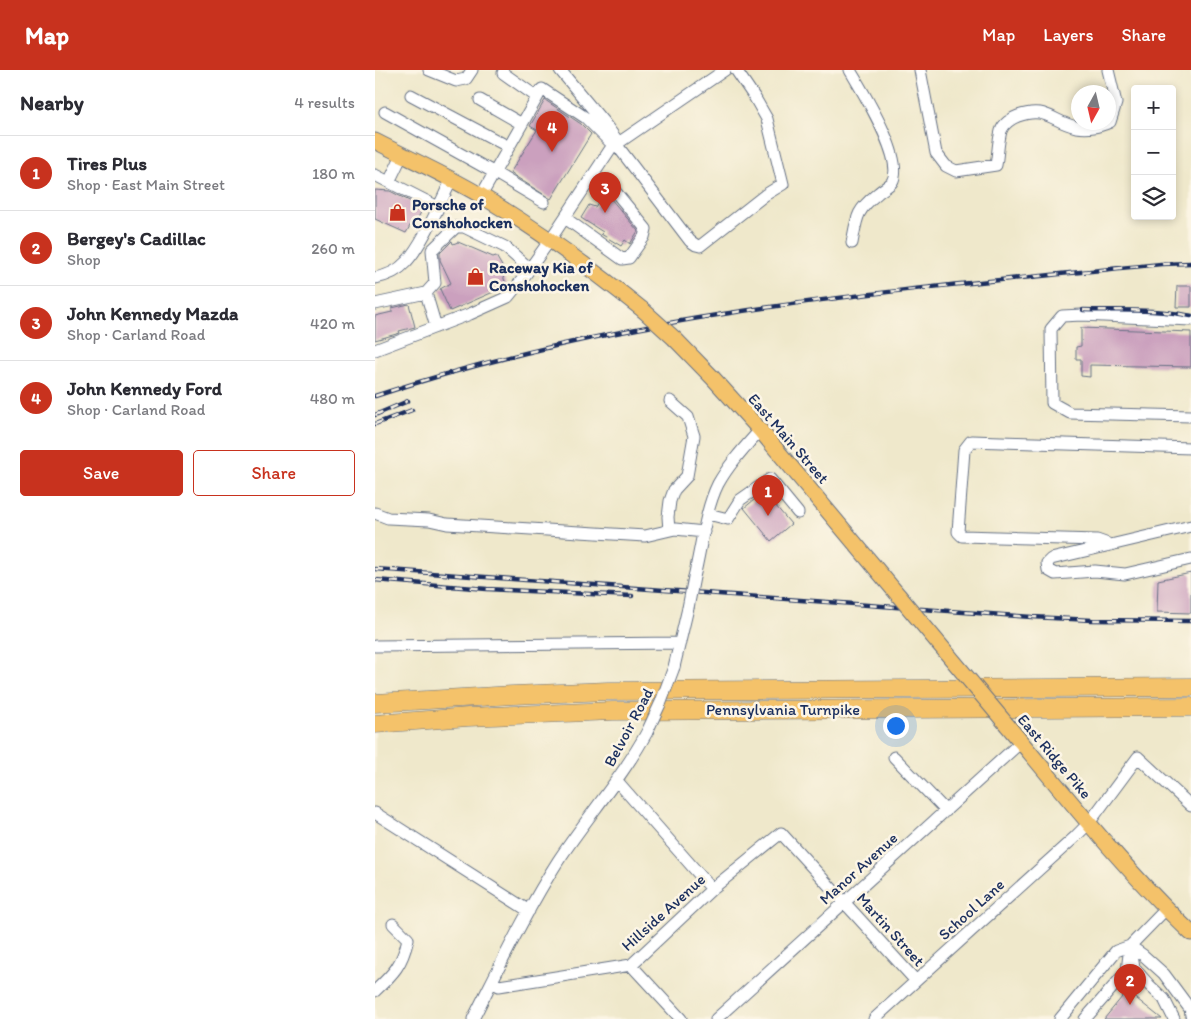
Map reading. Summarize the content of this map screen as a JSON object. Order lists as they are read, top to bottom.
{
  "streets": {
    "highway": ["Pennsylvania Turnpike"],
    "main road": ["East Main Street", "East Ridge Pike"],
    "street": [
      "Belvoir Road",
      "Manor Avenue",
      "School Lane",
      "Hillside Avenue",
      "Martin Street"
    ]
  },
  "crossings": [
    ["East Main Street", "Belvoir Road"],
    ["East Main Street", "East Ridge Pike"],
    ["Belvoir Road", "Hillside Avenue"],
    ["East Ridge Pike", "Manor Avenue"],
    ["East Ridge Pike", "School Lane"],
    ["Manor Avenue", "Martin Street"],
    ["School Lane", "Martin Street"],
    ["Hillside Avenue", "Martin Street"]
  ],
  "places": {
    "shop": ["Porsche of Conshohocken", "Raceway Kia of Conshohocken"]
  },
  "north": "bottom",
  "page": {
    "header": "Map",
    "nav": ["Map", "Layers", "Share"],
    "heading": ["Nearby", "4 results"],
    "map_buttons": ["+", "−"],
    "pins": [
      "4",
      "3",
      "1",
      "2"
    ],
    "list": [
      {
        "mark": "1",
        "name": "Tires Plus",
        "note": "Shop · East Main Street",
        "value": "180 m"
      },
      {
        "mark": "2",
        "name": "Bergey's Cadillac",
        "note": "Shop",
        "value": "260 m"
      },
      {
        "mark": "3",
        "name": "John Kennedy Mazda",
        "note": "Shop · Carland Road",
        "value": "420 m"
      },
      {
        "mark": "4",
        "name": "John Kennedy Ford",
        "note": "Shop · Carland Road",
        "value": "480 m"
      }
    ],
    "buttons": ["Save", "Share"]
  }
}
